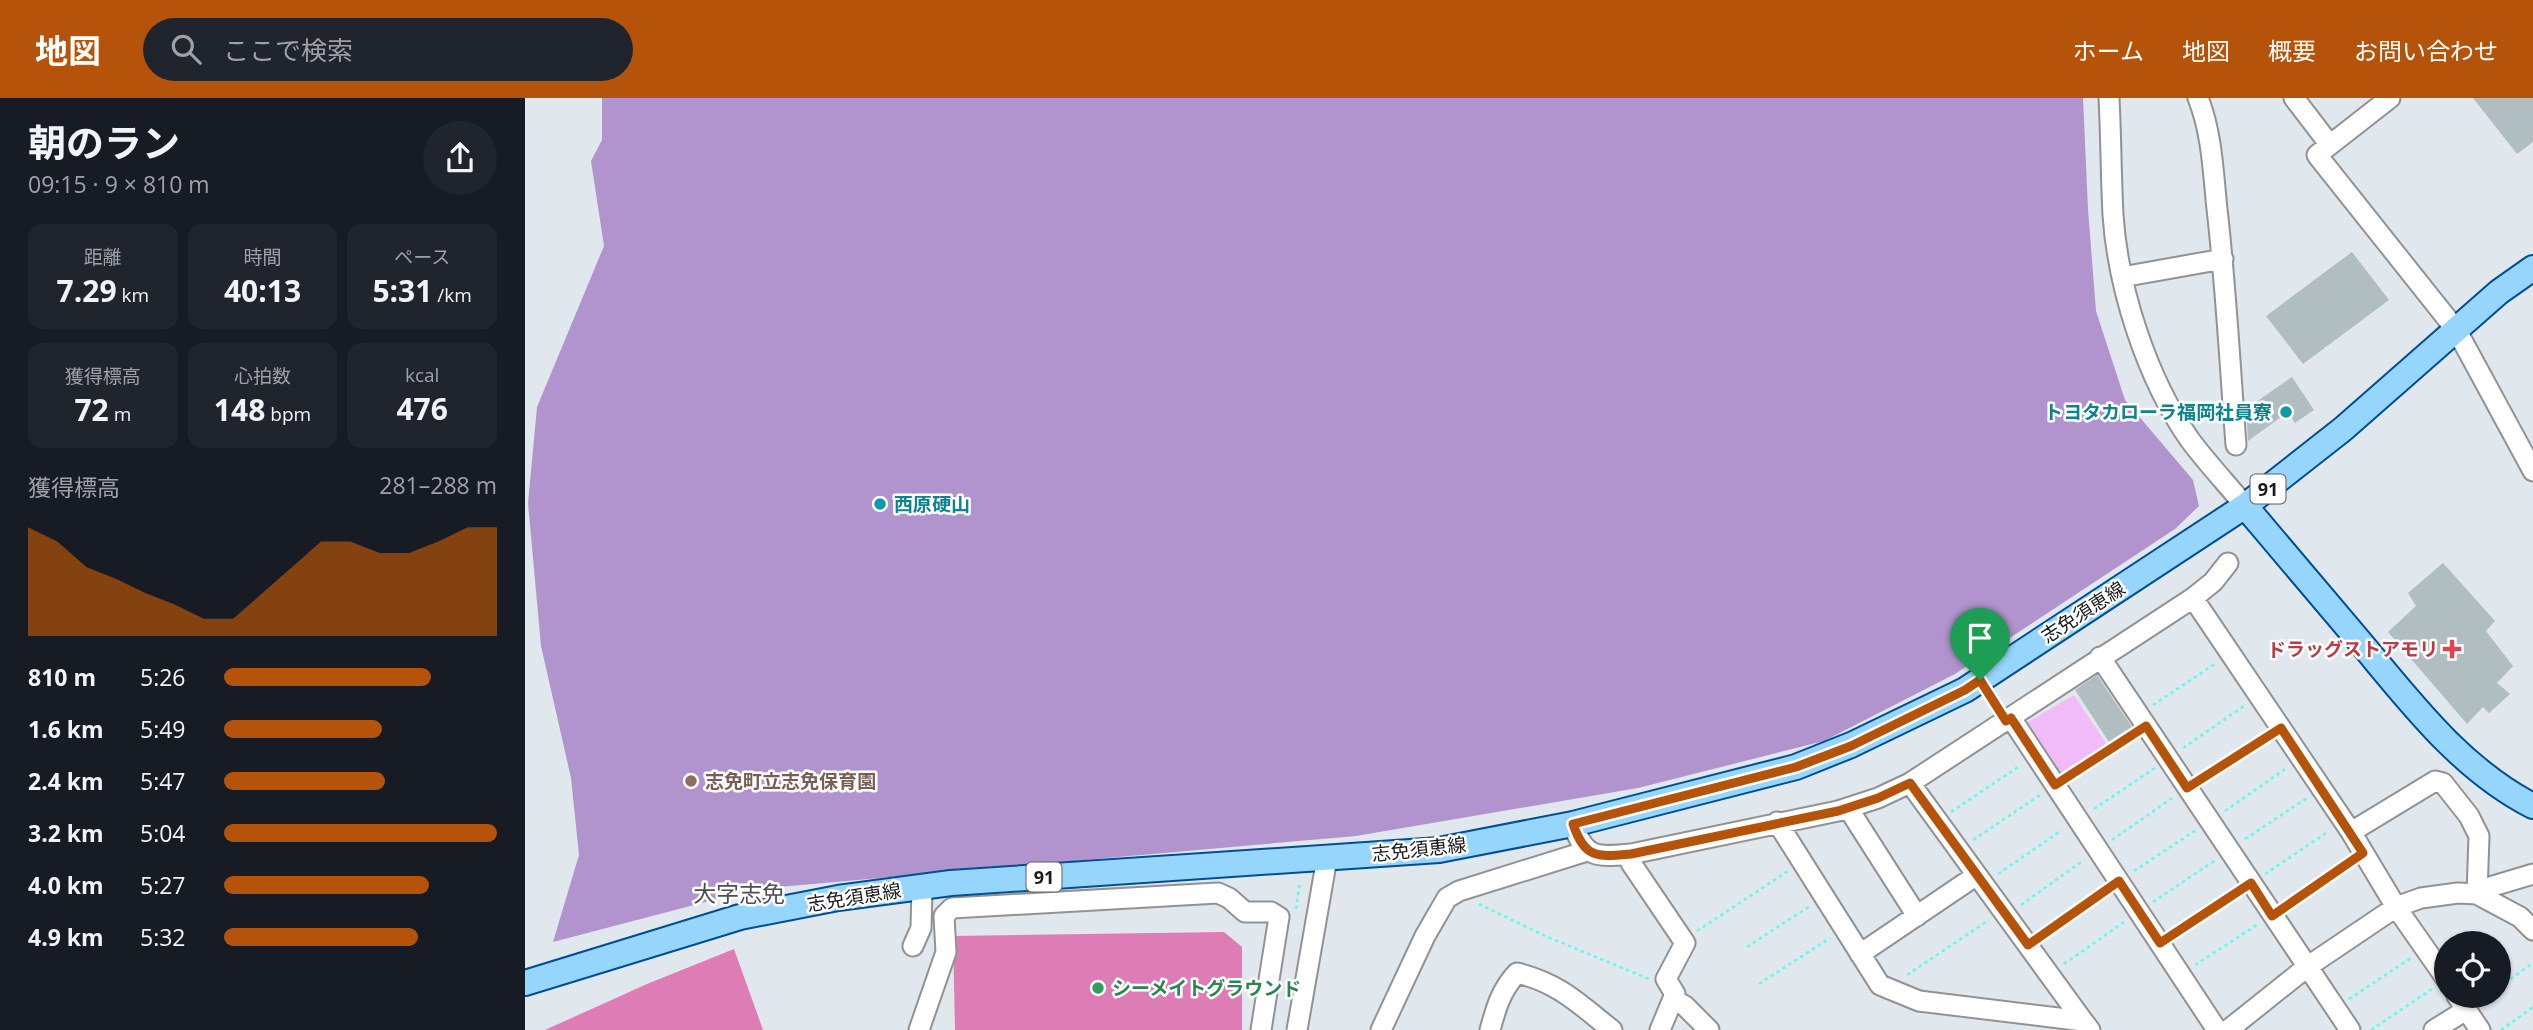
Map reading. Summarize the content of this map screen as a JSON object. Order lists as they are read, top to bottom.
{
  "streets": {
    "main road": ["91", "志免須恵線"]
  },
  "crossings": [
    ["91", "志免須恵線"]
  ],
  "districts": ["大字志免"],
  "places": {
    "other": [
      "トヨタカローラ福岡社員寮",
      "西原硬山",
      "志免町立志免保育園",
      "シーメイトグラウンド"
    ],
    "health": ["ドラッグストアモリ"]
  },
  "page": {
    "header": "地図",
    "search": "ここで検索",
    "nav": [
      "ホーム",
      "地図",
      "概要",
      "お問い合わせ"
    ],
    "heading": ["朝のラン", "09:15 · 9 × 810 m"],
    "stats": [
      ["距離", "7.29 km"],
      ["時間", "40:13"],
      ["ペース", "5:31 /km"],
      ["獲得標高", "72 m"],
      ["心拍数", "148 bpm"],
      ["kcal", "476"]
    ],
    "chart": ["獲得標高", "281–288 m"],
    "list": [
      {
        "name": "810 m",
        "note": "5:26"
      },
      {
        "name": "1.6 km",
        "note": "5:49"
      },
      {
        "name": "2.4 km",
        "note": "5:47"
      },
      {
        "name": "3.2 km",
        "note": "5:04"
      },
      {
        "name": "4.0 km",
        "note": "5:27"
      },
      {
        "name": "4.9 km",
        "note": "5:32"
      }
    ]
  }
}
